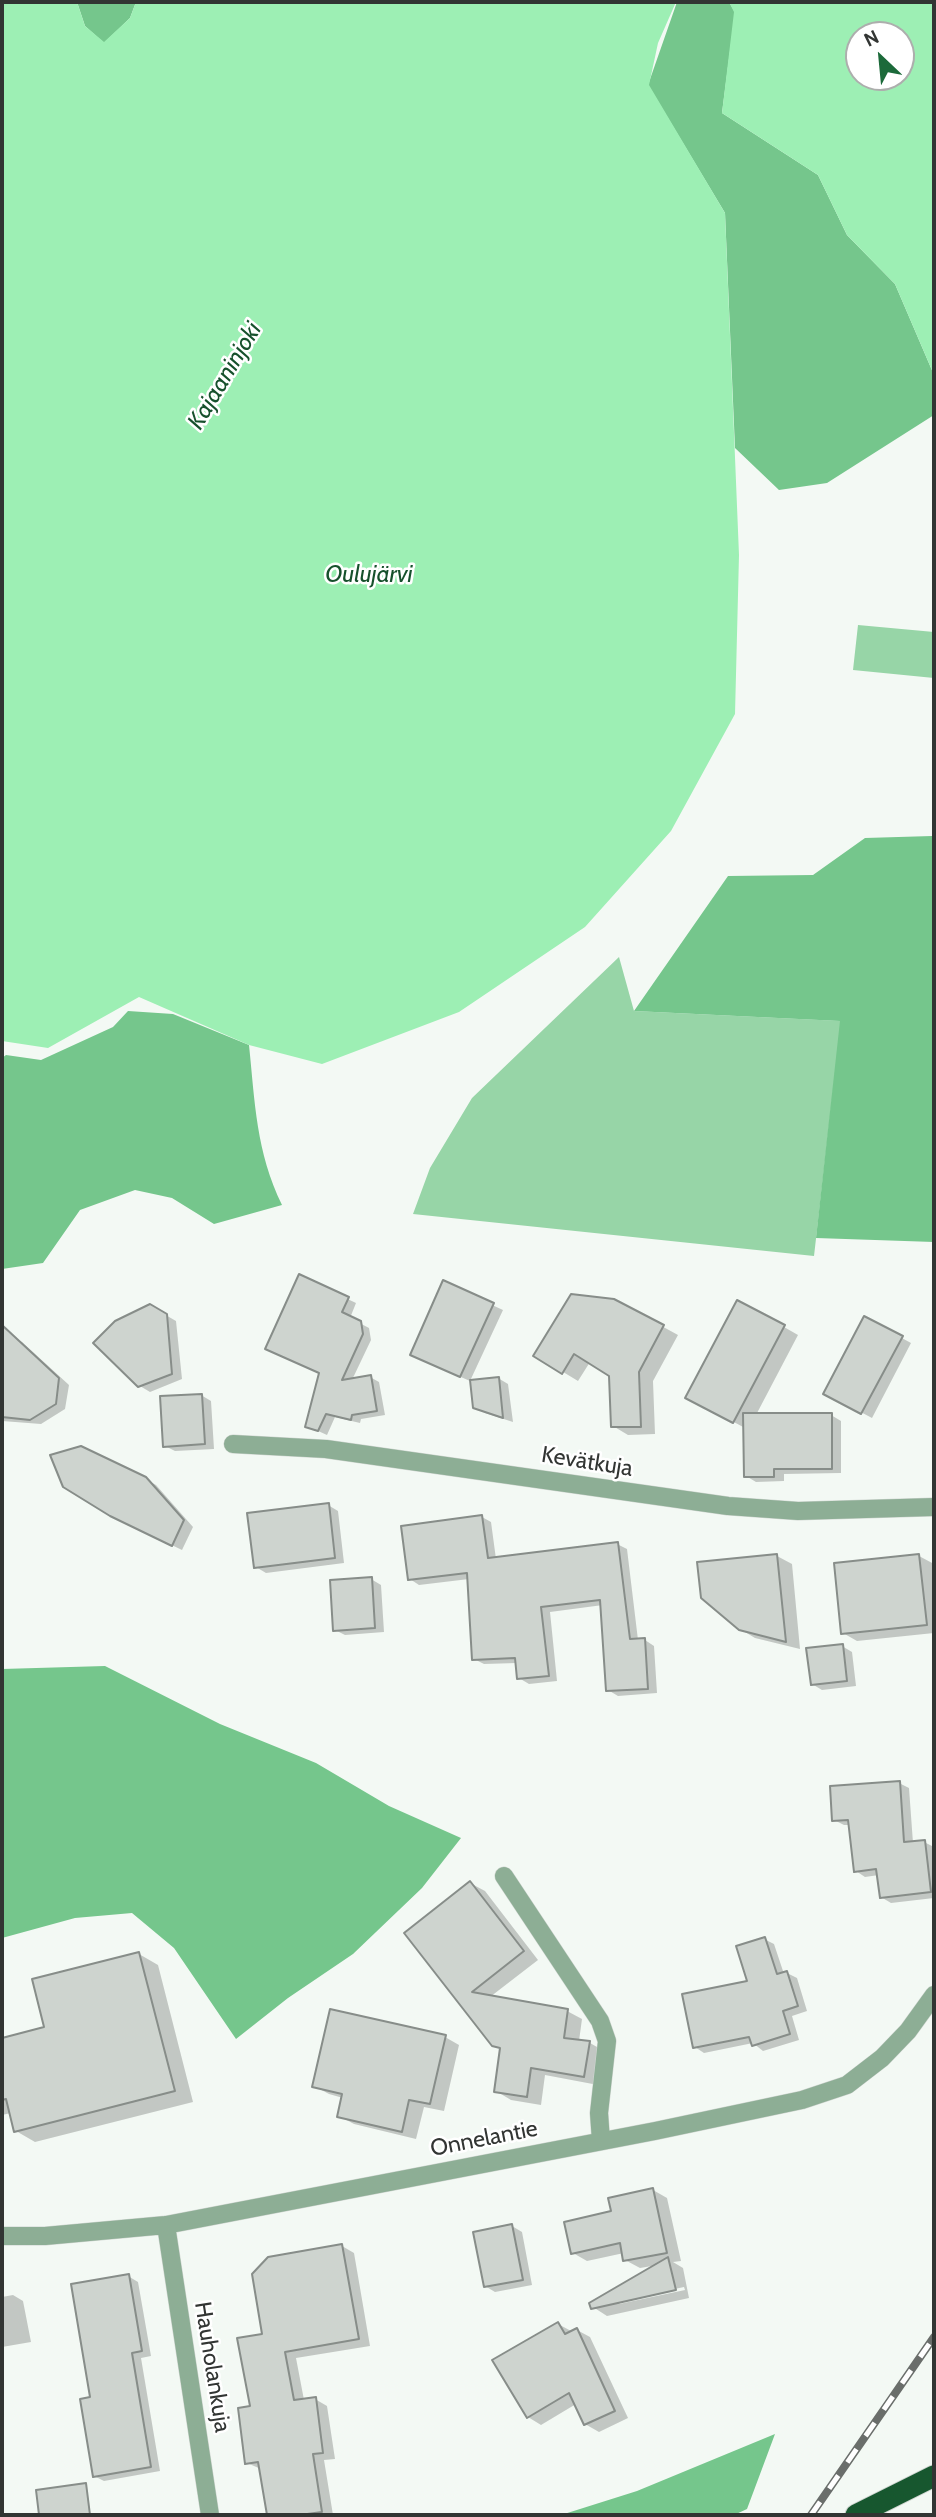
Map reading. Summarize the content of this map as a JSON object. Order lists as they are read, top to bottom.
{
  "streets": {
    "street": ["Kevätkuja", "Onnelantie", "Hauholankuja"]
  },
  "crossings": [
    ["Onnelantie", "Hauholankuja"]
  ],
  "water": ["Kajaaninjoki", "Oulujärvi"],
  "north": "top left"
}
